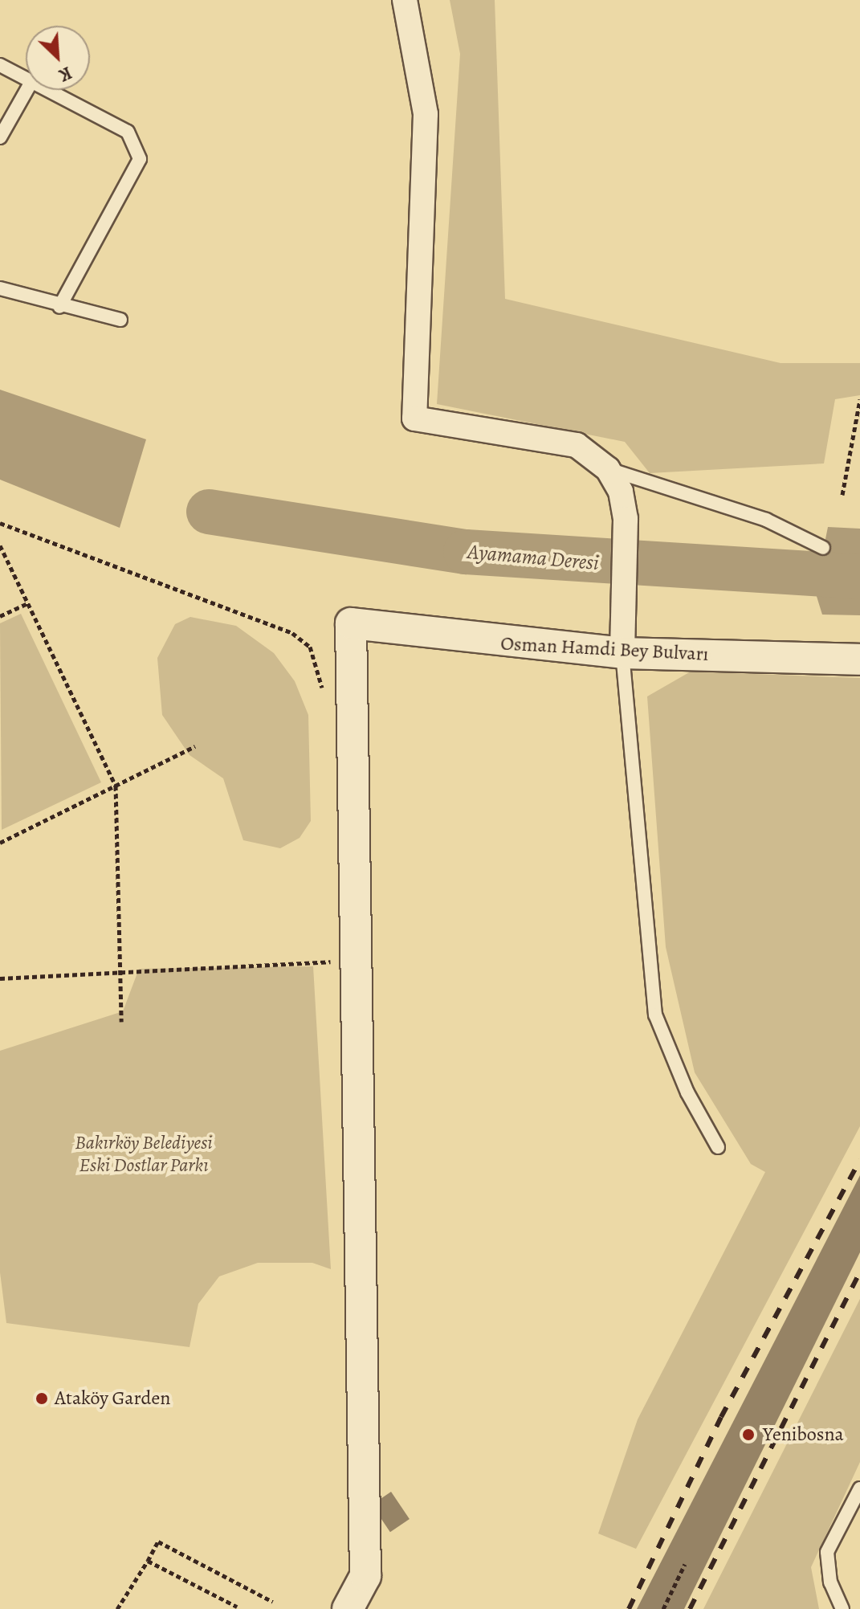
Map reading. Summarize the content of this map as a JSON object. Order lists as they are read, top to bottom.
{
  "streets": {
    "street": ["Osman Hamdi Bey Bulvarı"]
  },
  "water": ["Ayamama Deresi"],
  "parks": ["Bakırköy Belediyesi Eski Dostlar Parkı"],
  "places": ["Ataköy Garden", "Yenibosna"],
  "north": "bottom right"
}
